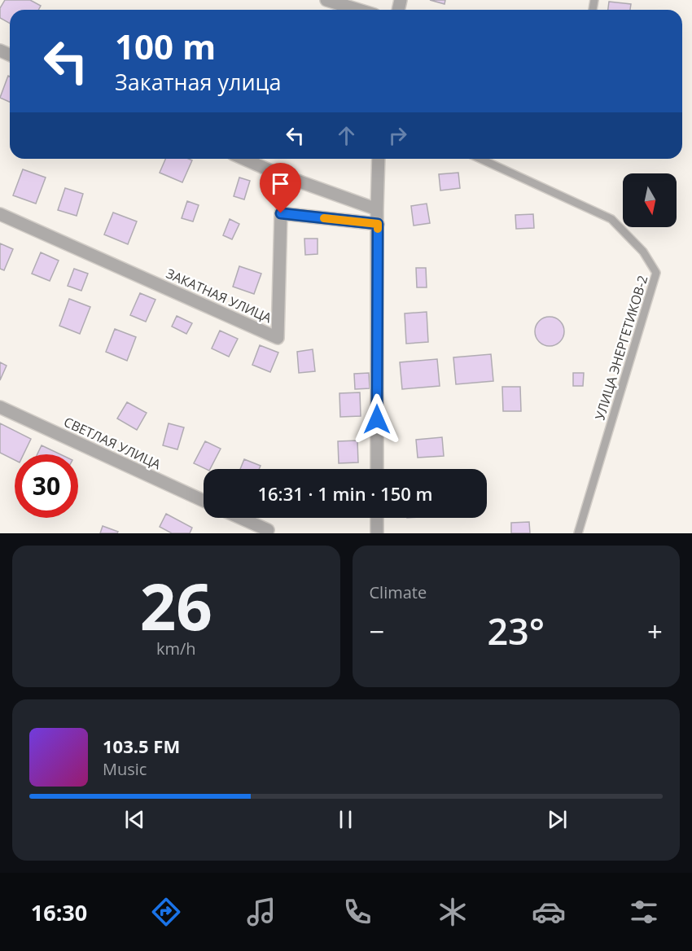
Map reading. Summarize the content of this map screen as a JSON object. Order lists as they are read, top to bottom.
{
  "streets": {
    "street": ["ЗАКАТНАЯ УЛИЦА", "СВЕТЛАЯ УЛИЦА"],
    "lane": ["УЛИЦА ЭНЕРГЕТИКОВ-2"]
  },
  "north": "bottom",
  "page": {
    "turn": ["100 m", "Закатная улица"],
    "limit": "30",
    "trip": "16:31 · 1 min · 150 m",
    "tile": [
      ["26", "km/h"],
      "Climate"
    ],
    "heat": ["−", "23°", "+"],
    "song": ["103.5 FM", "Music"],
    "tabs": "16:30"
  }
}
